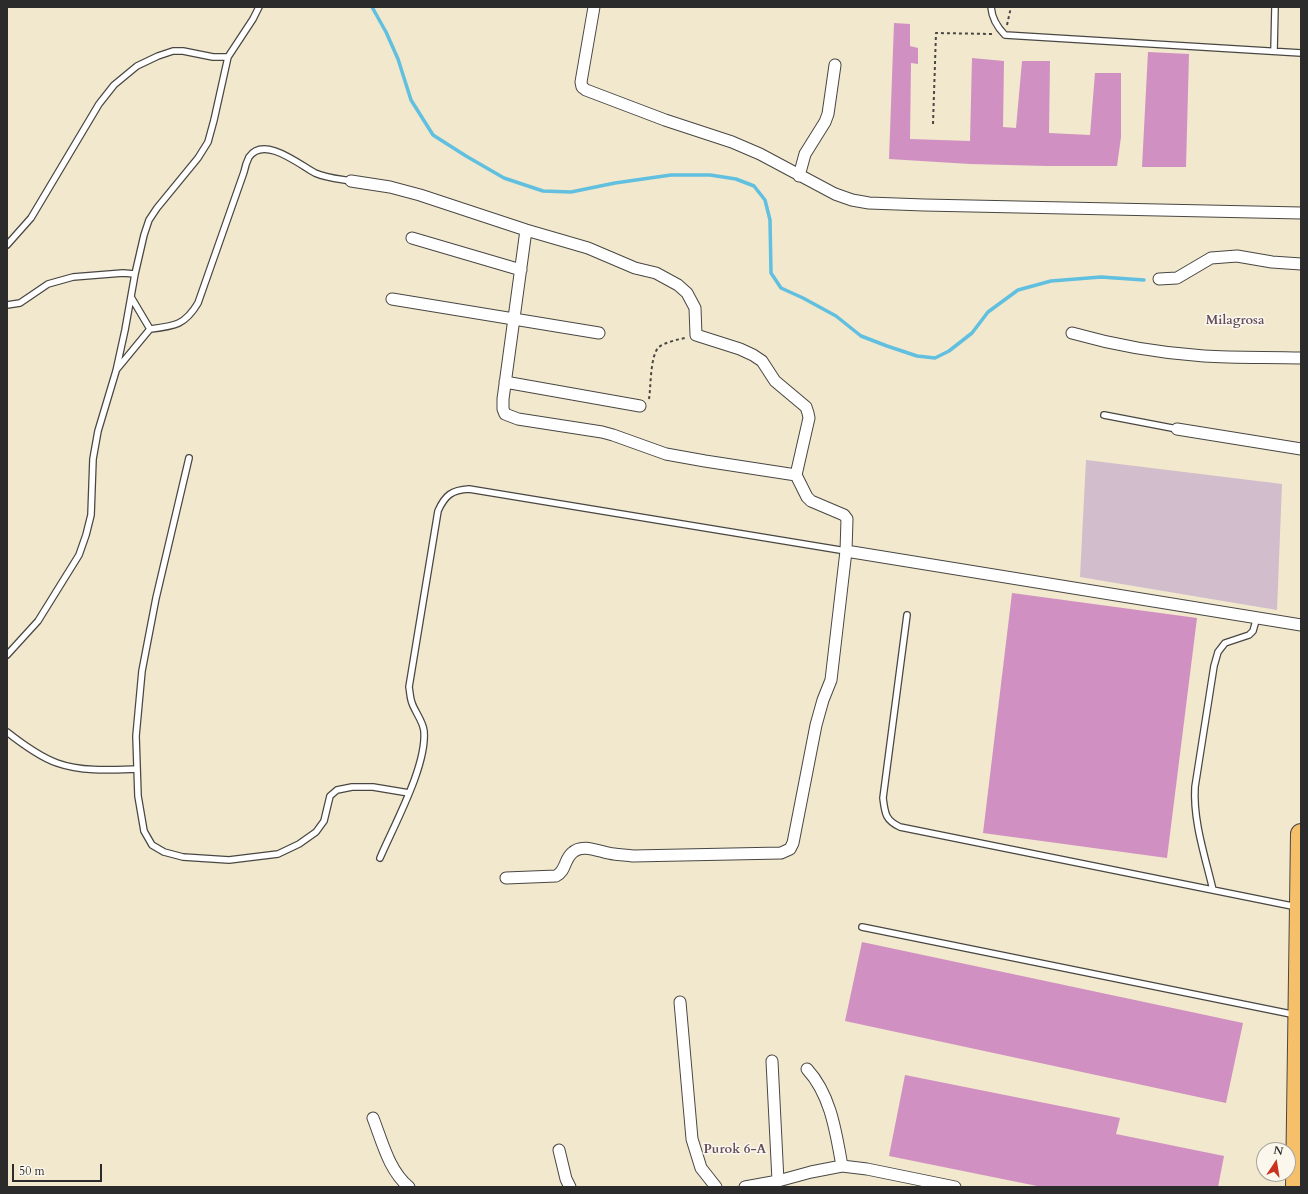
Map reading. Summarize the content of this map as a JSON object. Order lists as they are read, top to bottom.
{
  "districts": ["Milagrosa", "Purok 6-A"],
  "scale_bar": "50 m",
  "north": "top"
}
